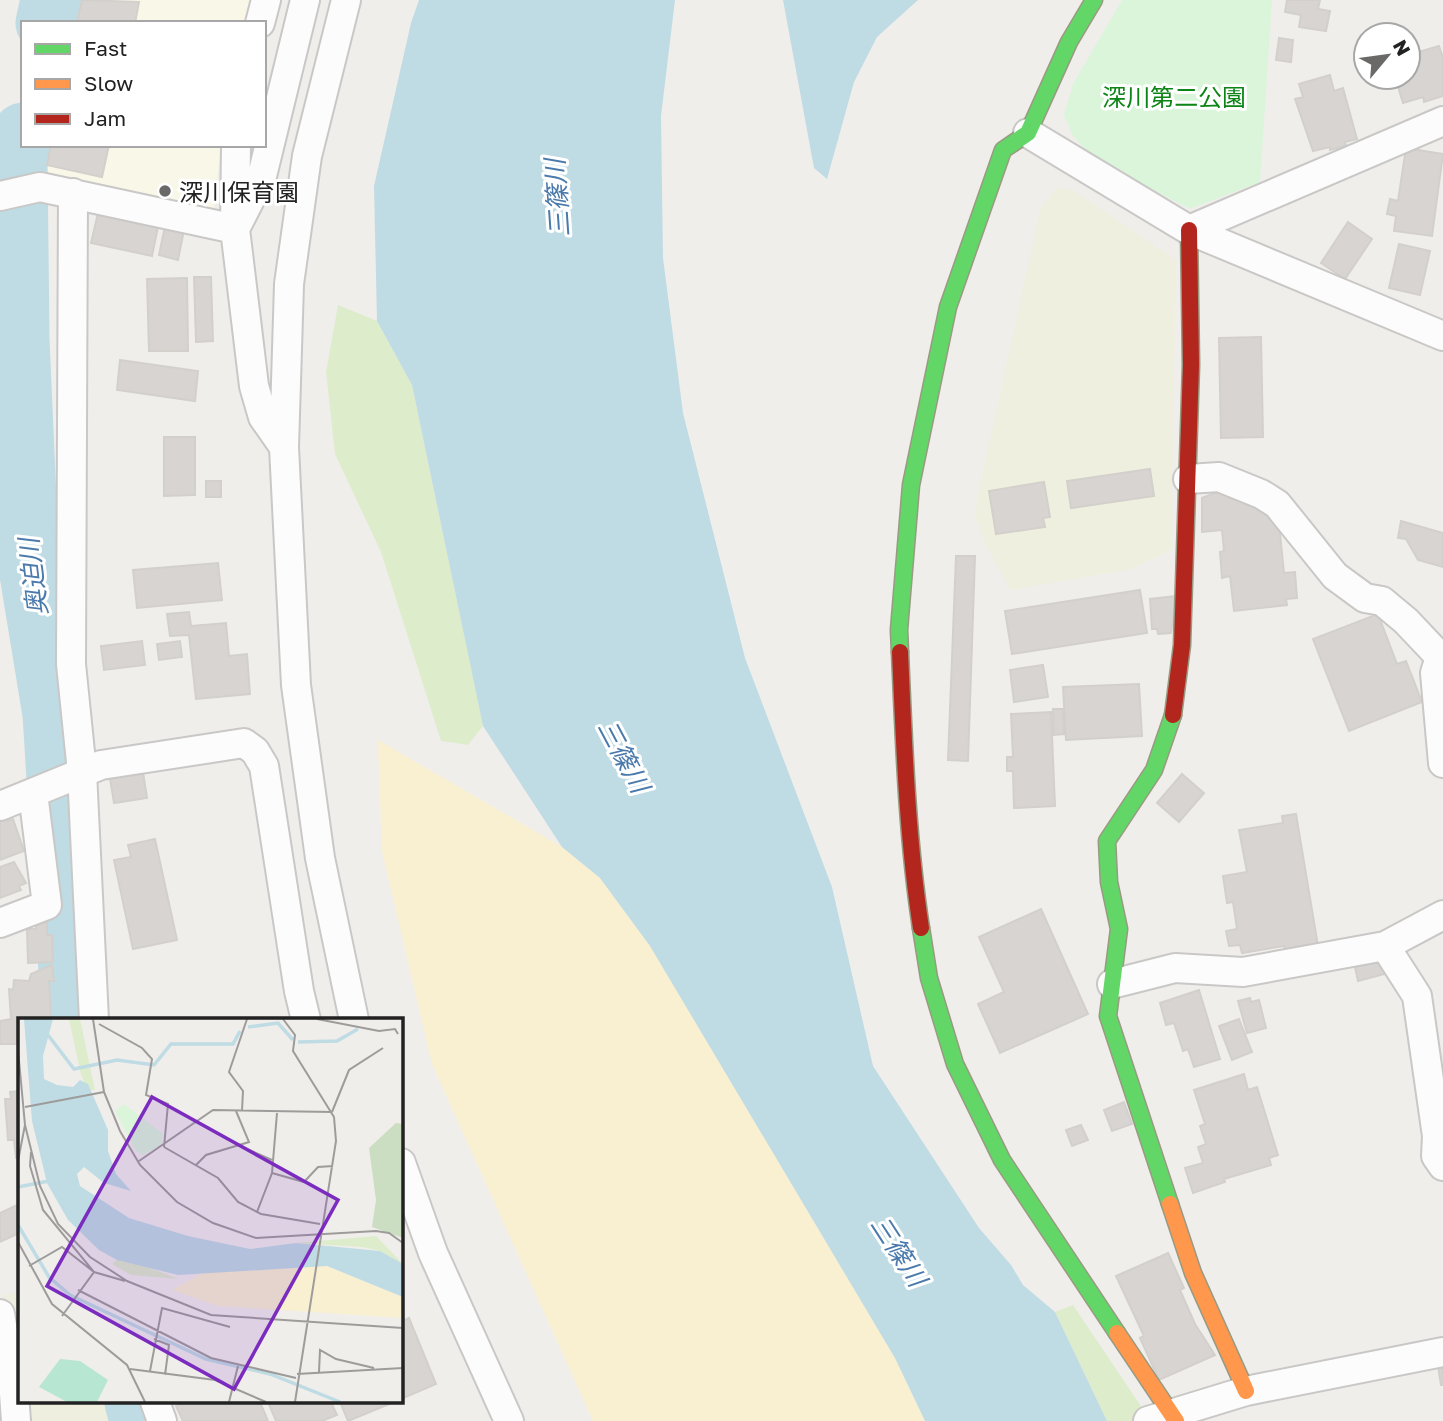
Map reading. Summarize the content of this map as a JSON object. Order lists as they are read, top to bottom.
{
  "water": ["三篠川", "奥迫川"],
  "parks": ["深川第二公園"],
  "places": ["深川保育園"],
  "legend": ["Fast", "Slow", "Jam"],
  "north": "top right"
}
